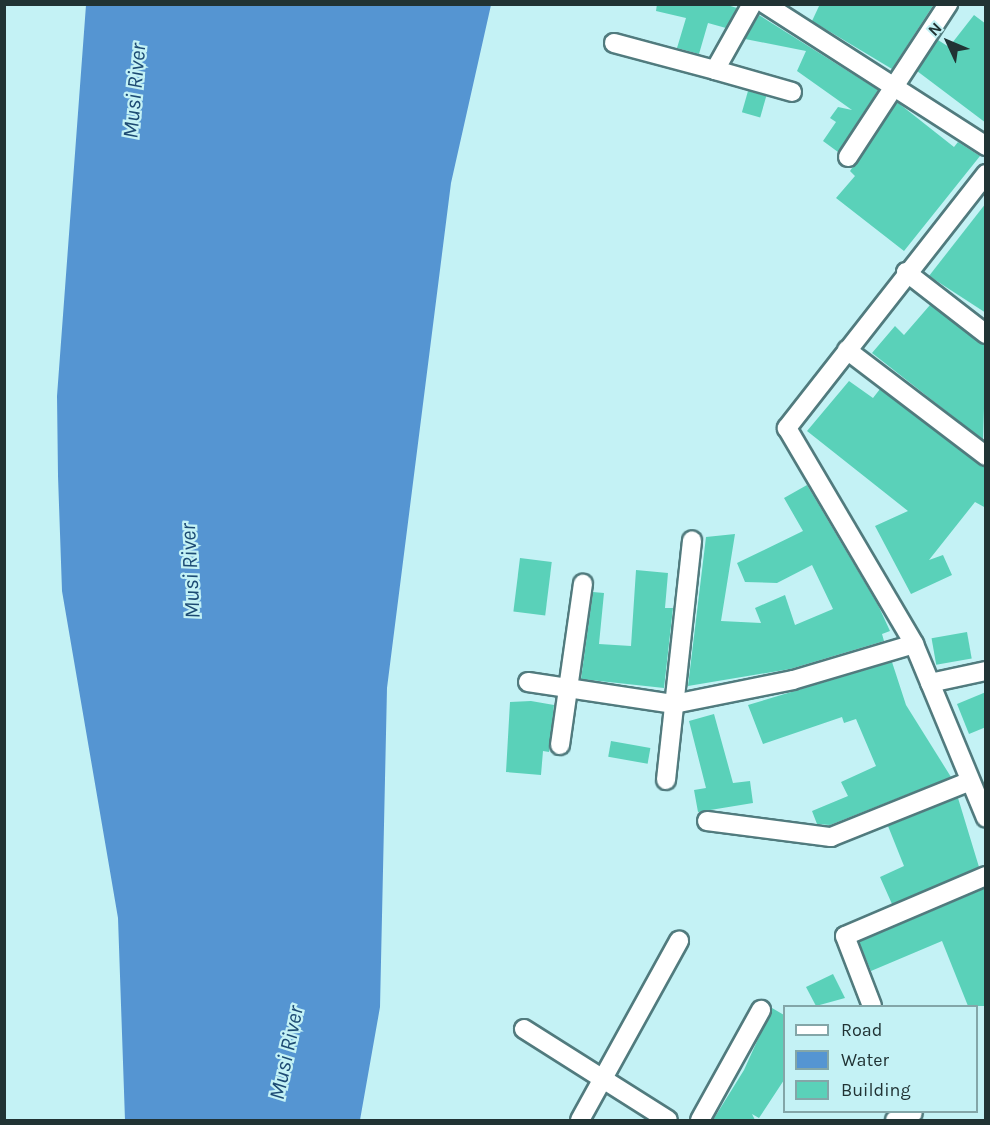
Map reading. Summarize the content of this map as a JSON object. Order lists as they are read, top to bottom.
{
  "water": ["Musi River"],
  "legend": ["Road", "Water", "Building"],
  "north": "top left"
}
